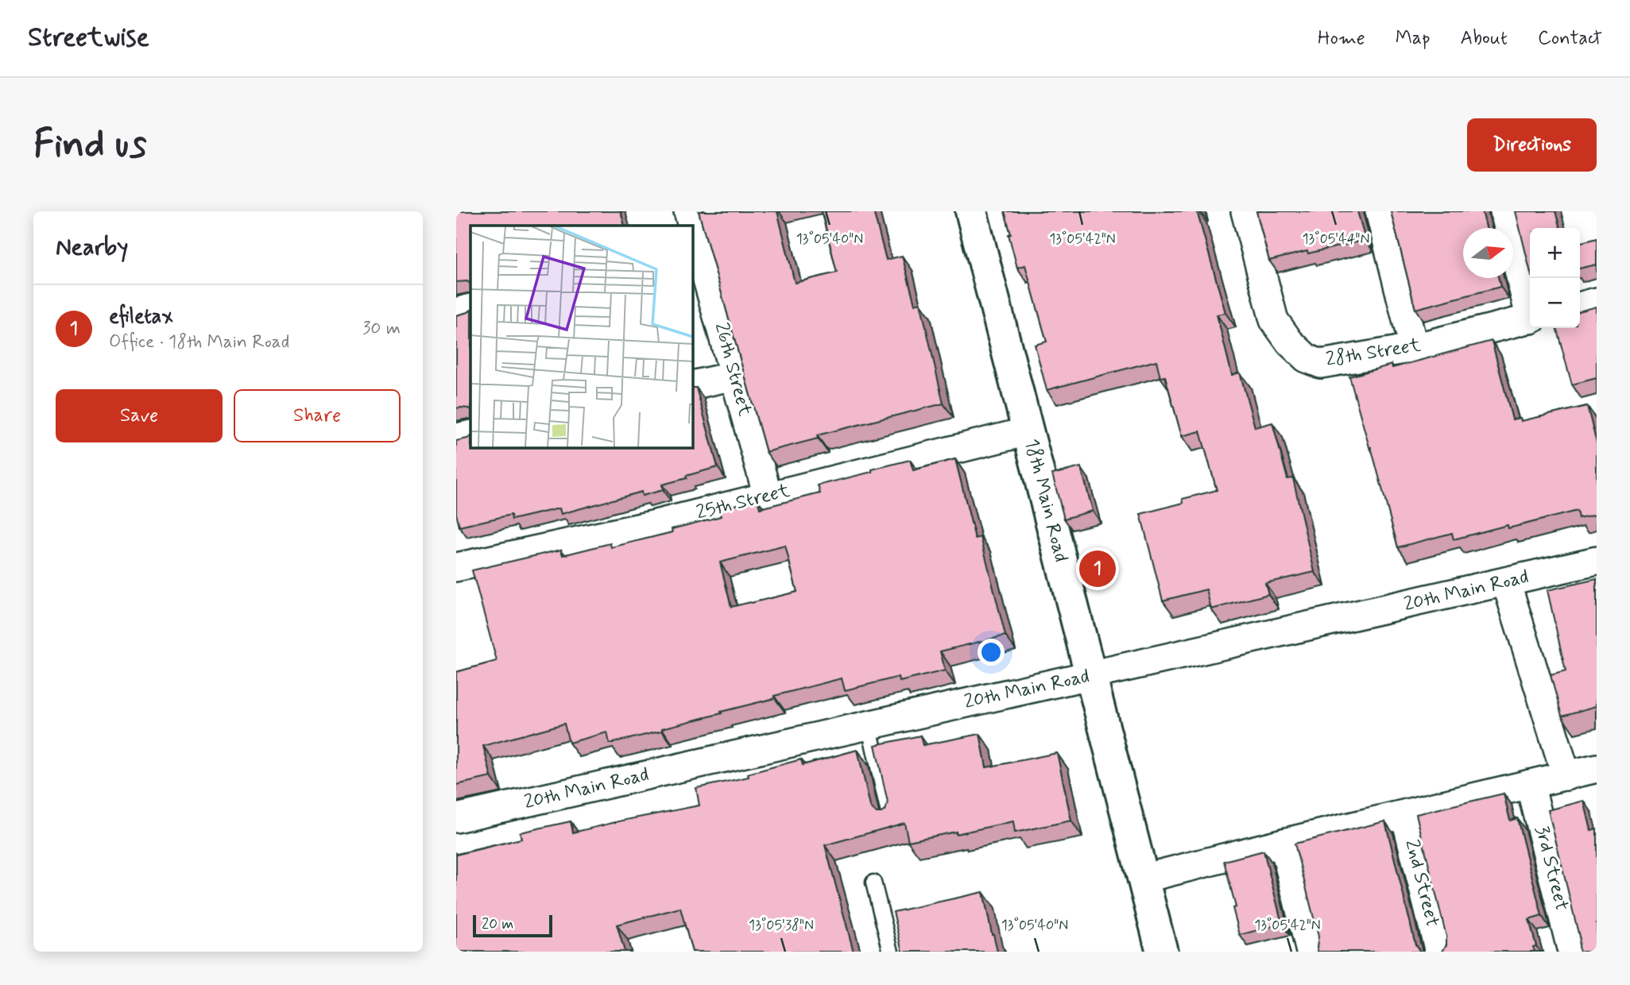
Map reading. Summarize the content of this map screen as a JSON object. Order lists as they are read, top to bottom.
{
  "streets": {
    "street": [
      "28th Street",
      "26th Street",
      "18th Main Road",
      "25th Street",
      "20th Main Road",
      "3rd Street",
      "2nd Street"
    ]
  },
  "crossings": [
    ["26th Street", "25th Street"],
    ["18th Main Road", "25th Street"],
    ["18th Main Road", "20th Main Road"]
  ],
  "scale_bar": "20 m",
  "north": "right",
  "page": {
    "header": "Streetwise",
    "nav": [
      "Home",
      "Map",
      "About",
      "Contact"
    ],
    "buttons": [
      "Directions",
      ["Save", "Share"]
    ],
    "title": "Find us",
    "heading": "Nearby",
    "map_buttons": ["+", "−"],
    "list": [
      {
        "mark": "1",
        "name": "efiletax",
        "note": "Office · 18th Main Road",
        "value": "30 m"
      }
    ],
    "pins": "1",
    "scale": "20 m"
  },
  "coordinates": [
    "13°05'40\"N",
    "13°05'42\"N",
    "13°05'44\"N",
    "13°05'38\"N"
  ]
}
